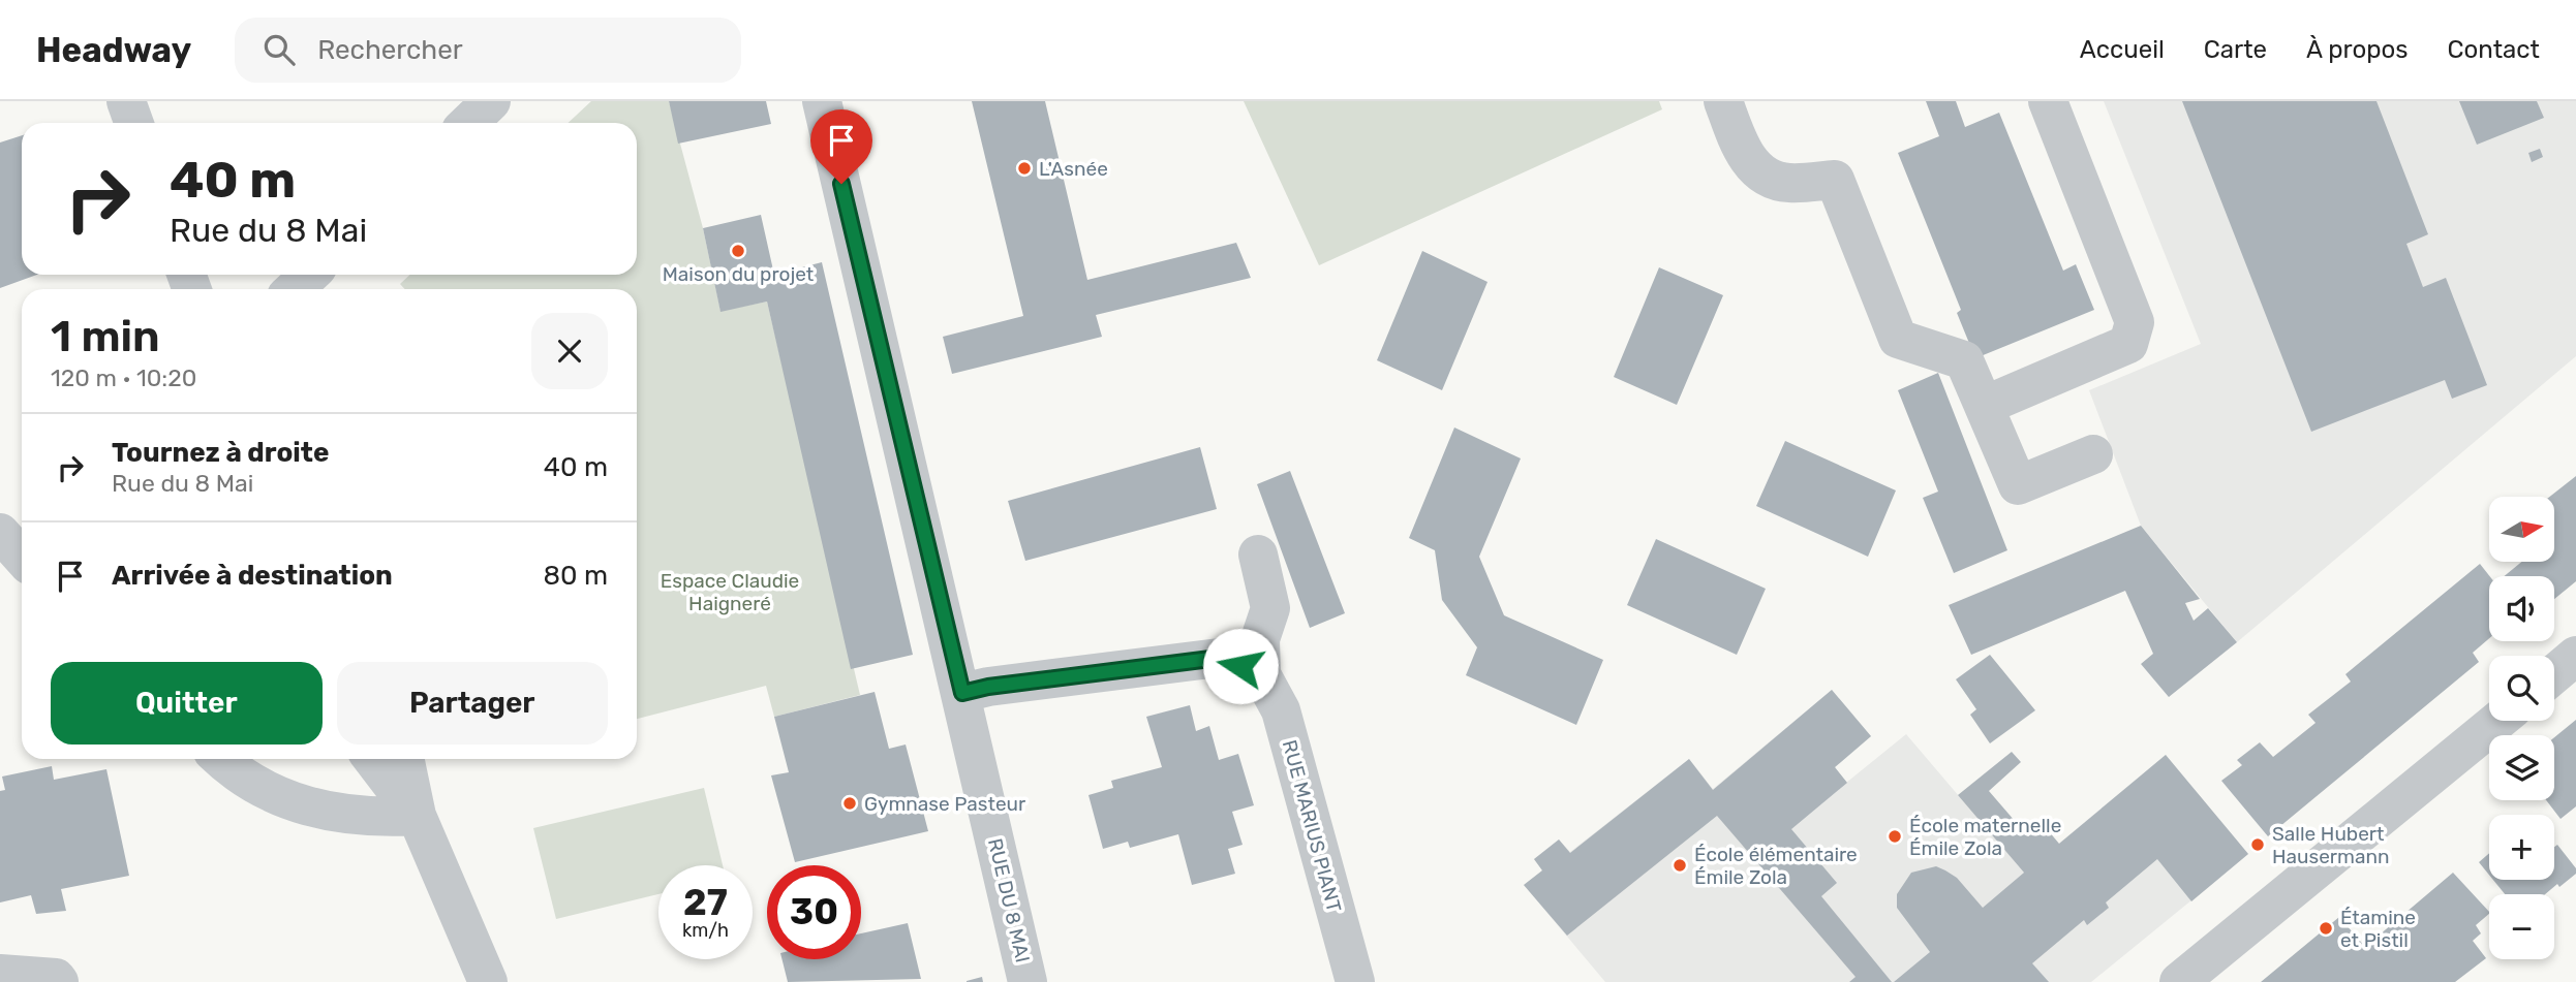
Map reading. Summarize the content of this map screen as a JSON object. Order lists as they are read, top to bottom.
{
  "streets": {
    "street": ["RUE MARIUS PIANT", "RUE DU 8 MAI"]
  },
  "parks": ["Espace Claudie Haigneré"],
  "places": [
    "L'Asnée",
    "Maison du projet",
    "Gymnase Pasteur",
    "École maternelle Émile Zola",
    "Salle Hubert Hausermann",
    "École élémentaire Émile Zola",
    "Étamine et Pistil"
  ],
  "north": "right",
  "page": {
    "header": "Headway",
    "search": "Rechercher",
    "nav": [
      "Accueil",
      "Carte",
      "À propos",
      "Contact"
    ],
    "turn": ["40 m", "Rue du 8 Mai"],
    "heading": ["1 min", "120 m · 10:20"],
    "list": [
      {
        "name": "Tournez à droite",
        "note": "Rue du 8 Mai",
        "value": "40 m"
      },
      {
        "name": "Arrivée à destination",
        "value": "80 m"
      }
    ],
    "map_buttons": ["+", "−"],
    "buttons": ["Quitter", "Partager"],
    "speed": "27 km/h",
    "limit": "30"
  }
}
